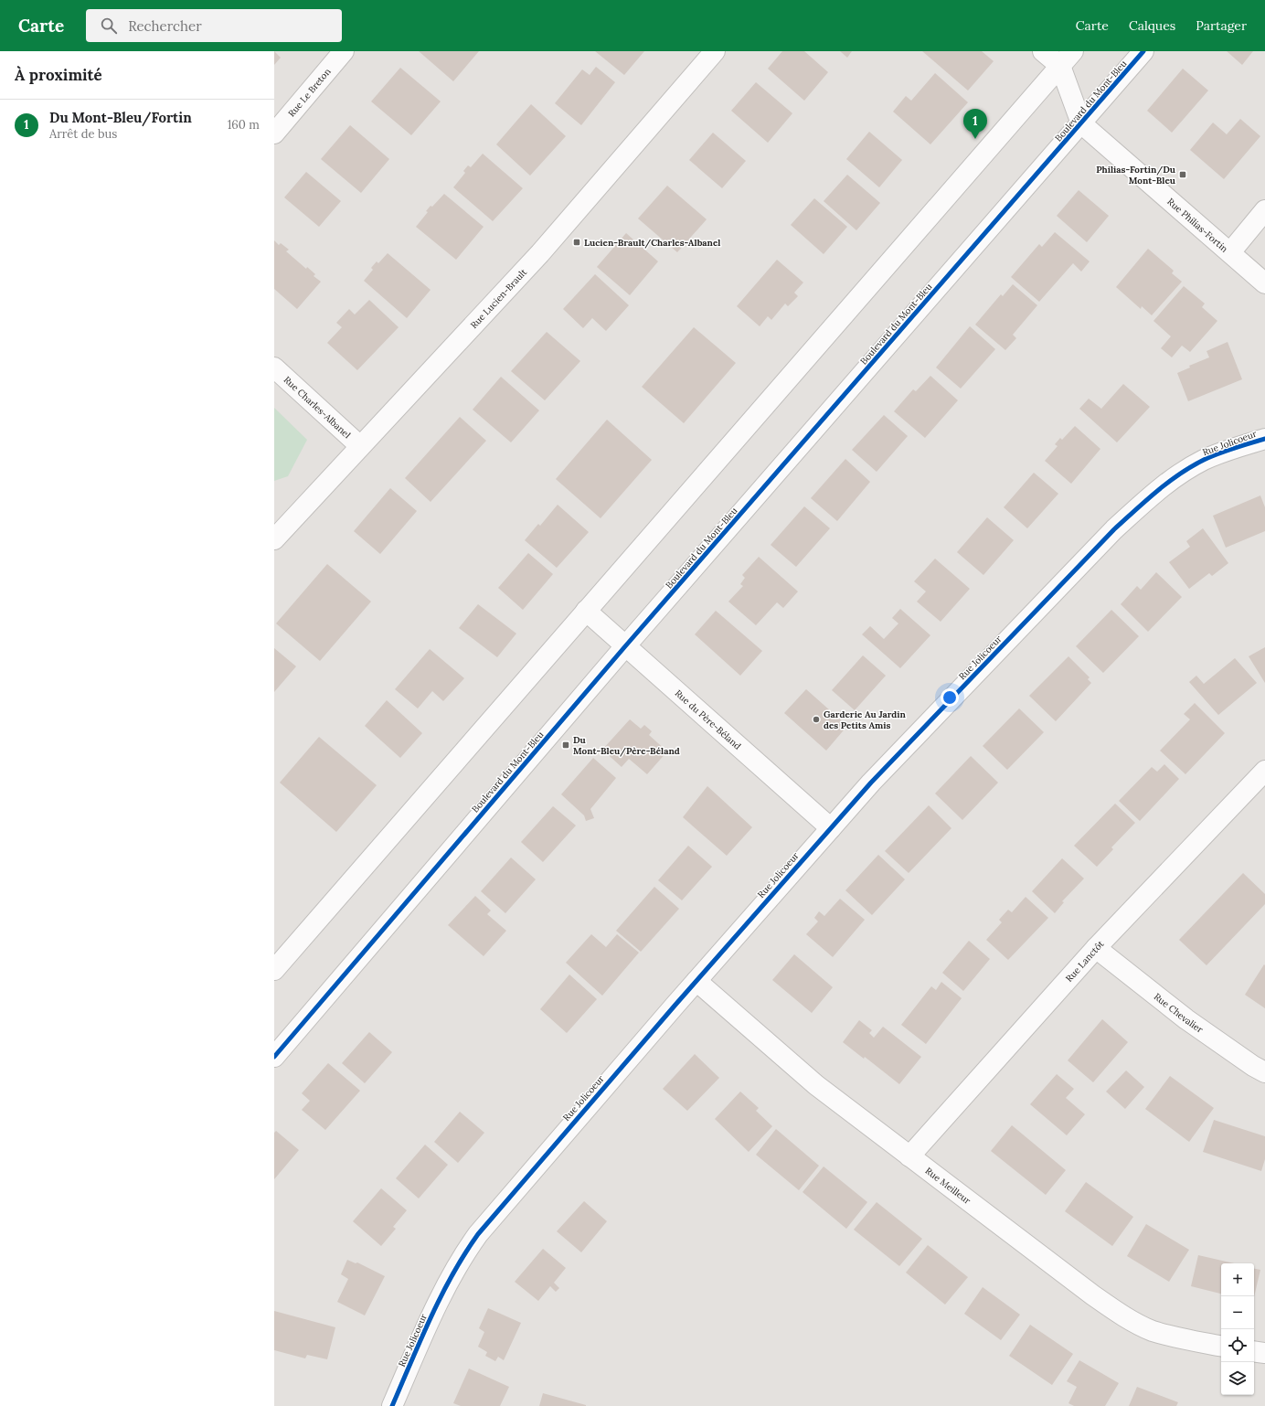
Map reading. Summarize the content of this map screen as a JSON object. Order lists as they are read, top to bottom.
{
  "streets": {
    "street": [
      "Rue Le Breton",
      "Boulevard du Mont-Bleu",
      "Rue Philias-Fortin",
      "Rue Lucien-Brault",
      "Rue Charles-Albanel",
      "Rue Jolicoeur",
      "Rue du Père-Béland",
      "Rue Lanctôt",
      "Rue Chevalier",
      "Rue Meilleur"
    ]
  },
  "crossings": [
    ["Boulevard du Mont-Bleu", "Rue Philias-Fortin"],
    ["Boulevard du Mont-Bleu", "Rue du Père-Béland"],
    ["Rue Lucien-Brault", "Rue Charles-Albanel"],
    ["Rue Jolicoeur", "Rue du Père-Béland"],
    ["Rue Jolicoeur", "Rue Meilleur"],
    ["Rue Lanctôt", "Rue Chevalier"],
    ["Rue Lanctôt", "Rue Meilleur"]
  ],
  "places": {
    "transit": ["Philias-Fortin/Du Mont-Bleu", "Lucien-Brault/Charles-Albanel", "Du Mont-Bleu/Père-Béland"],
    "other": ["Garderie Au Jardin des Petits Amis"]
  },
  "page": {
    "header": "Carte",
    "search": "Rechercher",
    "nav": ["Carte", "Calques", "Partager"],
    "heading": "À proximité",
    "list": [
      {
        "mark": "1",
        "name": "Du Mont-Bleu/Fortin",
        "note": "Arrêt de bus",
        "value": "160 m"
      }
    ],
    "pins": "1",
    "map_buttons": ["+", "−"]
  }
}
